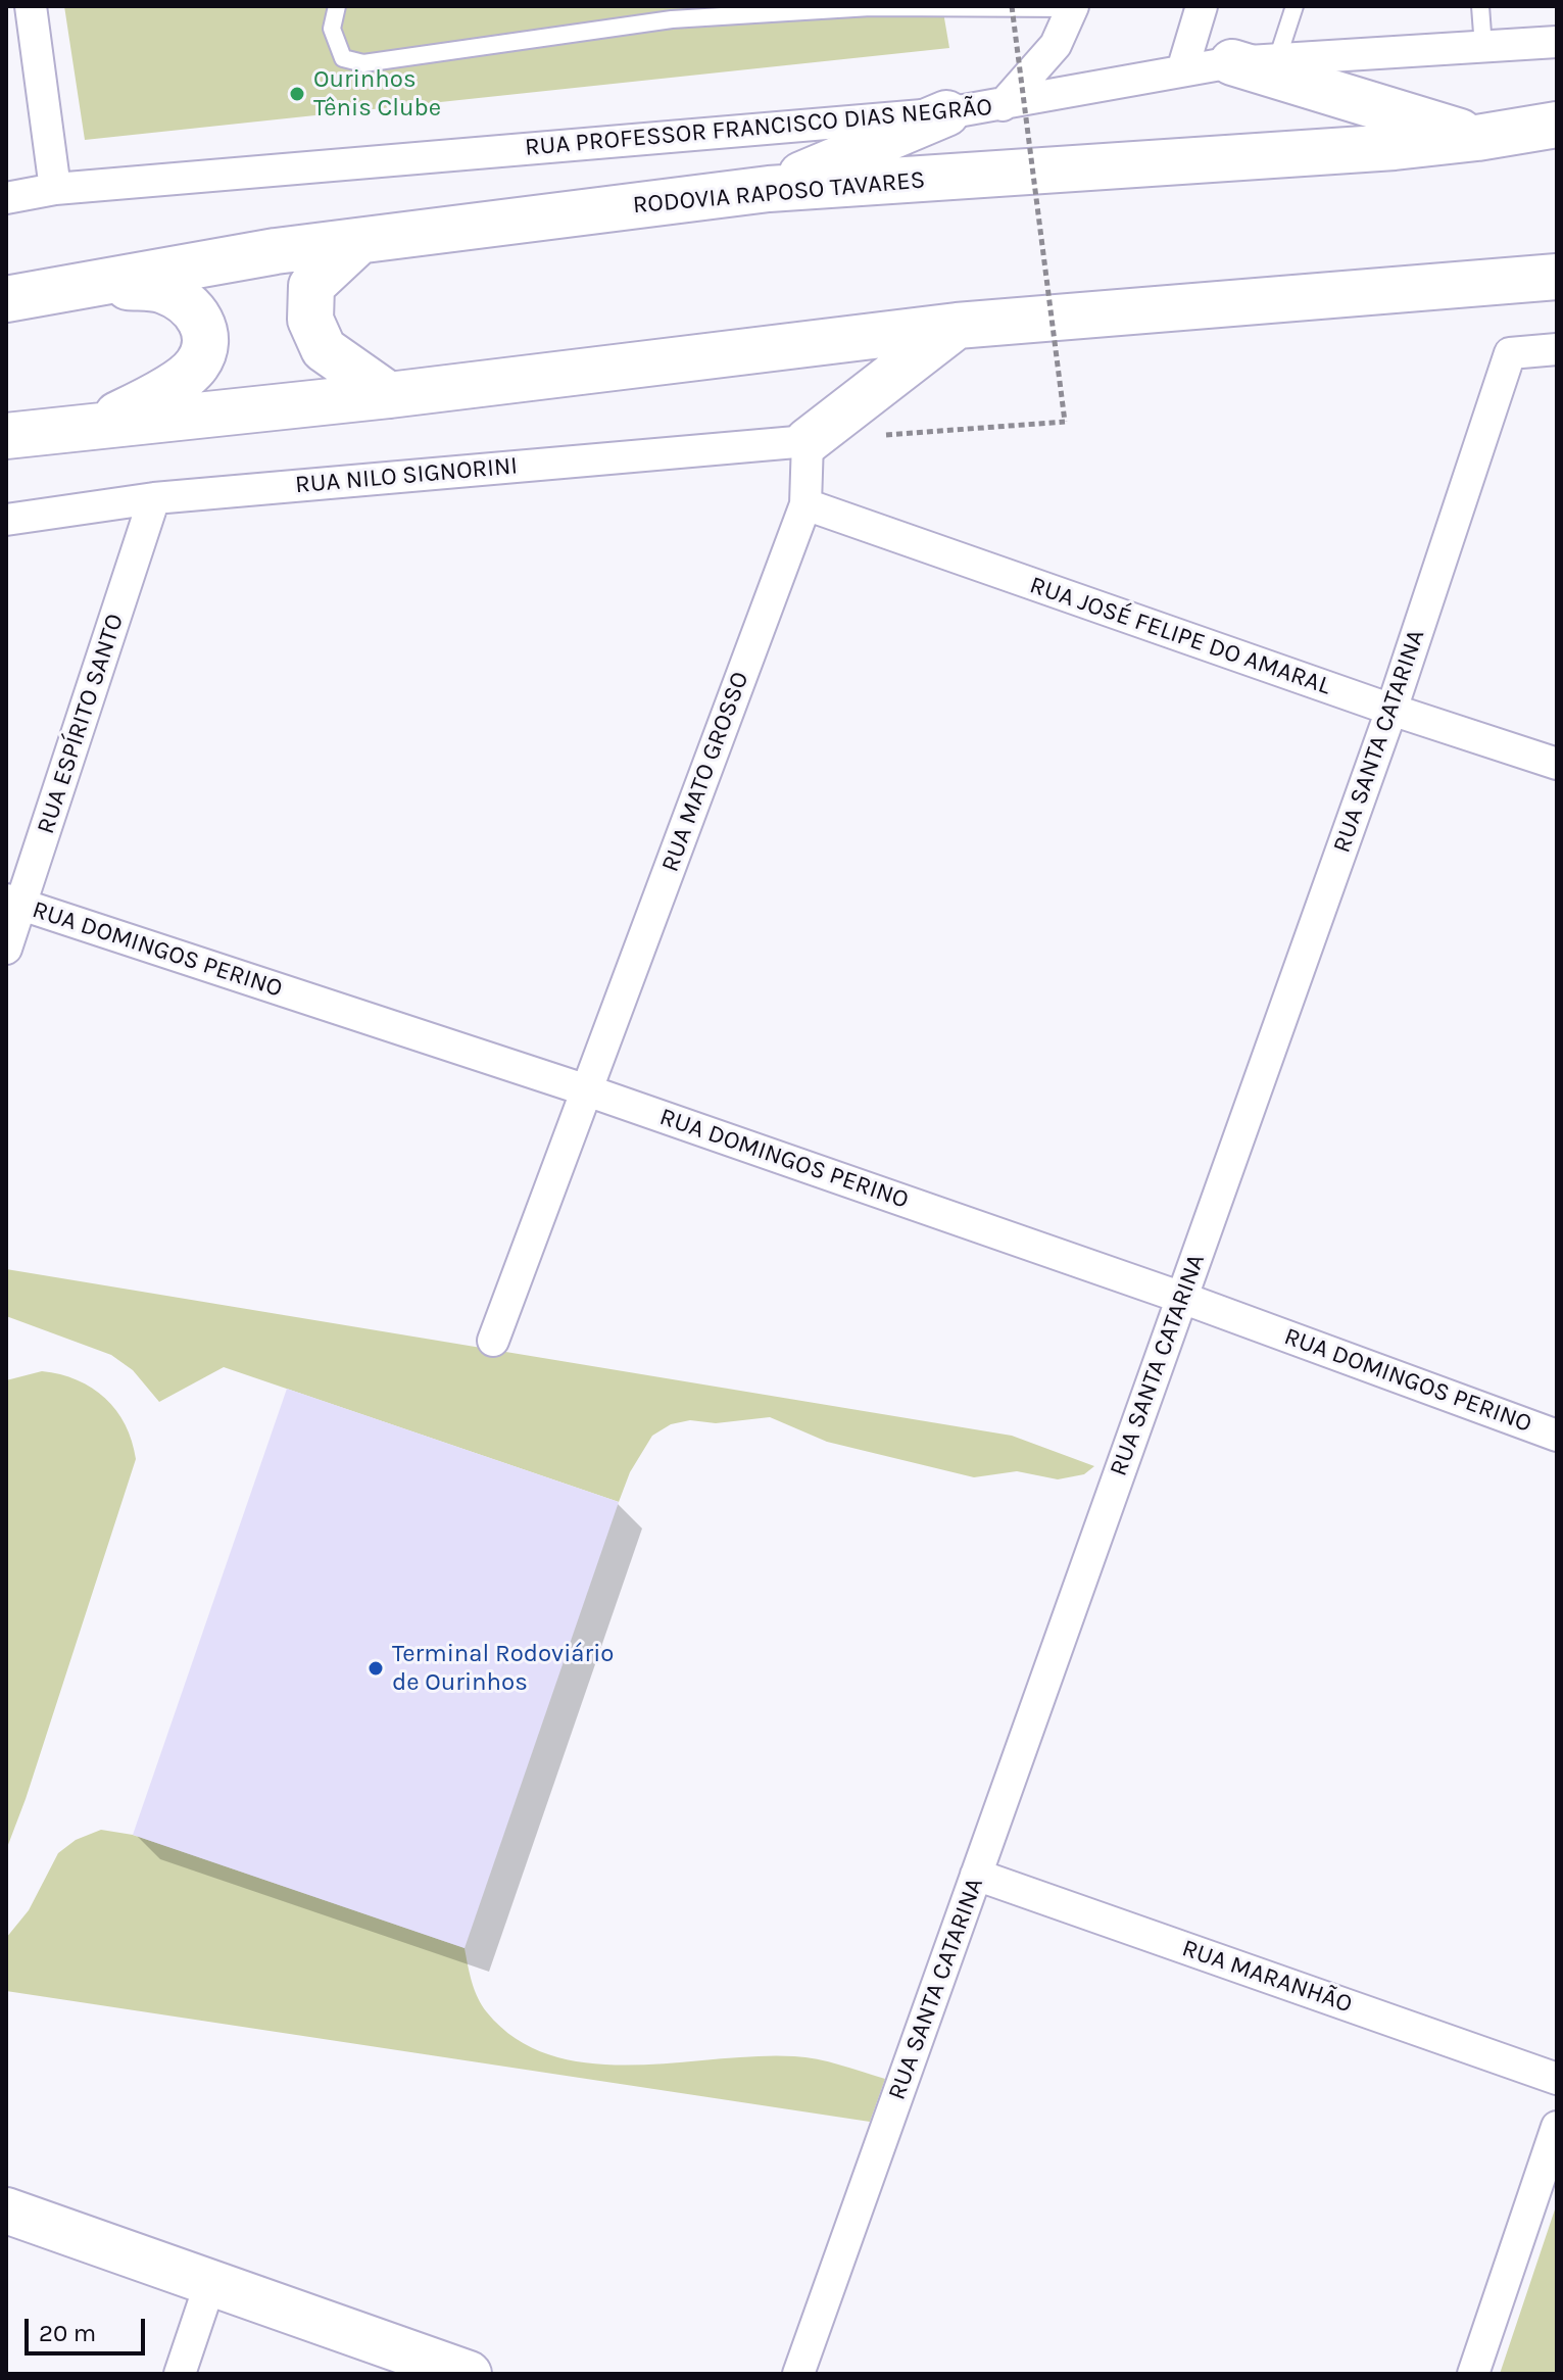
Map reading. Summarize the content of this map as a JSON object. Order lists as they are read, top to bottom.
{
  "streets": {
    "main road": ["RODOVIA RAPOSO TAVARES"],
    "street": [
      "RUA PROFESSOR FRANCISCO DIAS NEGRÃO",
      "RUA NILO SIGNORINI",
      "RUA JOSÉ FELIPE DO AMARAL",
      "RUA ESPÍRITO SANTO",
      "RUA SANTA CATARINA",
      "RUA MATO GROSSO",
      "RUA DOMINGOS PERINO",
      "RUA MARANHÃO"
    ]
  },
  "crossings": [
    ["RUA NILO SIGNORINI", "RUA ESPÍRITO SANTO"],
    ["RUA NILO SIGNORINI", "RUA MATO GROSSO"],
    ["RUA JOSÉ FELIPE DO AMARAL", "RUA SANTA CATARINA"],
    ["RUA JOSÉ FELIPE DO AMARAL", "RUA MATO GROSSO"],
    ["RUA ESPÍRITO SANTO", "RUA DOMINGOS PERINO"],
    ["RUA SANTA CATARINA", "RUA DOMINGOS PERINO"],
    ["RUA SANTA CATARINA", "RUA MARANHÃO"],
    ["RUA MATO GROSSO", "RUA DOMINGOS PERINO"]
  ],
  "places": ["Ourinhos Tênis Clube", "Terminal Rodoviário de Ourinhos"],
  "scale_bar": "20 m"
}
